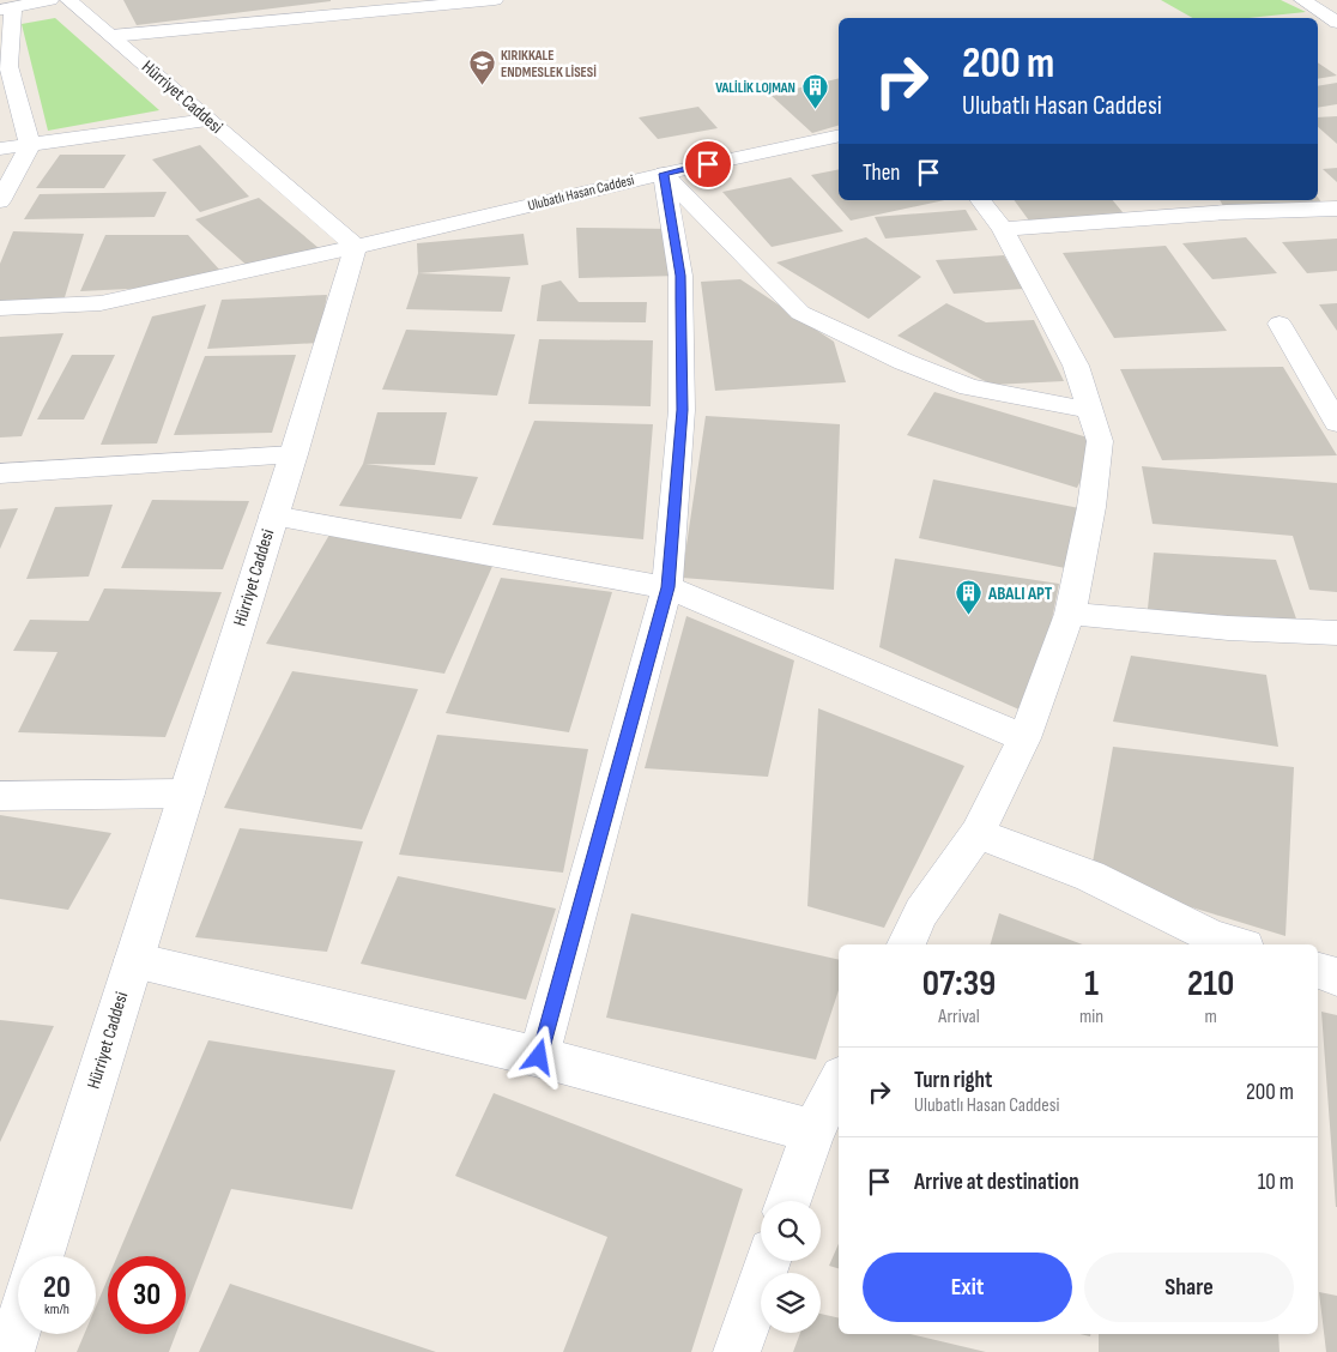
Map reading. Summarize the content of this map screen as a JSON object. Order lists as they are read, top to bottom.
{
  "streets": {
    "street": ["Hürriyet Caddesi", "Ulubatlı Hasan Caddesi"]
  },
  "crossings": [
    ["Hürriyet Caddesi", "Ulubatlı Hasan Caddesi"]
  ],
  "places": {
    "school or university": ["KIRIKKALE ENDMESLEK LİSESİ"],
    "building": ["VALİLİK LOJMAN", "ABALI APT"]
  },
  "page": {
    "turn": ["200 m", "Ulubatlı Hasan Caddesi"],
    "then": "Then",
    "eta": [
      "07:39",
      "Arrival",
      "1",
      "min",
      "210",
      "m"
    ],
    "list": [
      {
        "name": "Turn right",
        "note": "Ulubatlı Hasan Caddesi",
        "value": "200 m"
      },
      {
        "name": "Arrive at destination",
        "value": "10 m"
      }
    ],
    "buttons": ["Exit", "Share"],
    "speed": "20 km/h",
    "limit": "30"
  }
}
